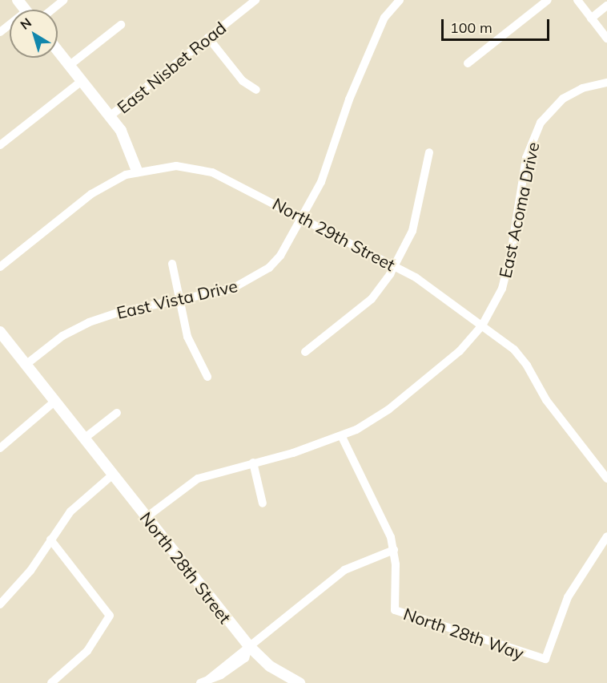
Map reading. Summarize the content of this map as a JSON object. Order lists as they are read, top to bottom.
{
  "streets": {
    "street": [
      "East Nisbet Road",
      "East Acoma Drive",
      "North 29th Street",
      "East Vista Drive",
      "North 28th Street",
      "North 28th Way"
    ]
  },
  "crossings": [
    ["East Acoma Drive", "North 29th Street"],
    ["East Acoma Drive", "North 28th Street"],
    ["East Acoma Drive", "North 28th Way"],
    ["North 29th Street", "East Vista Drive"],
    ["East Vista Drive", "North 28th Street"]
  ],
  "scale_bar": "100 m",
  "north": "top left"
}
